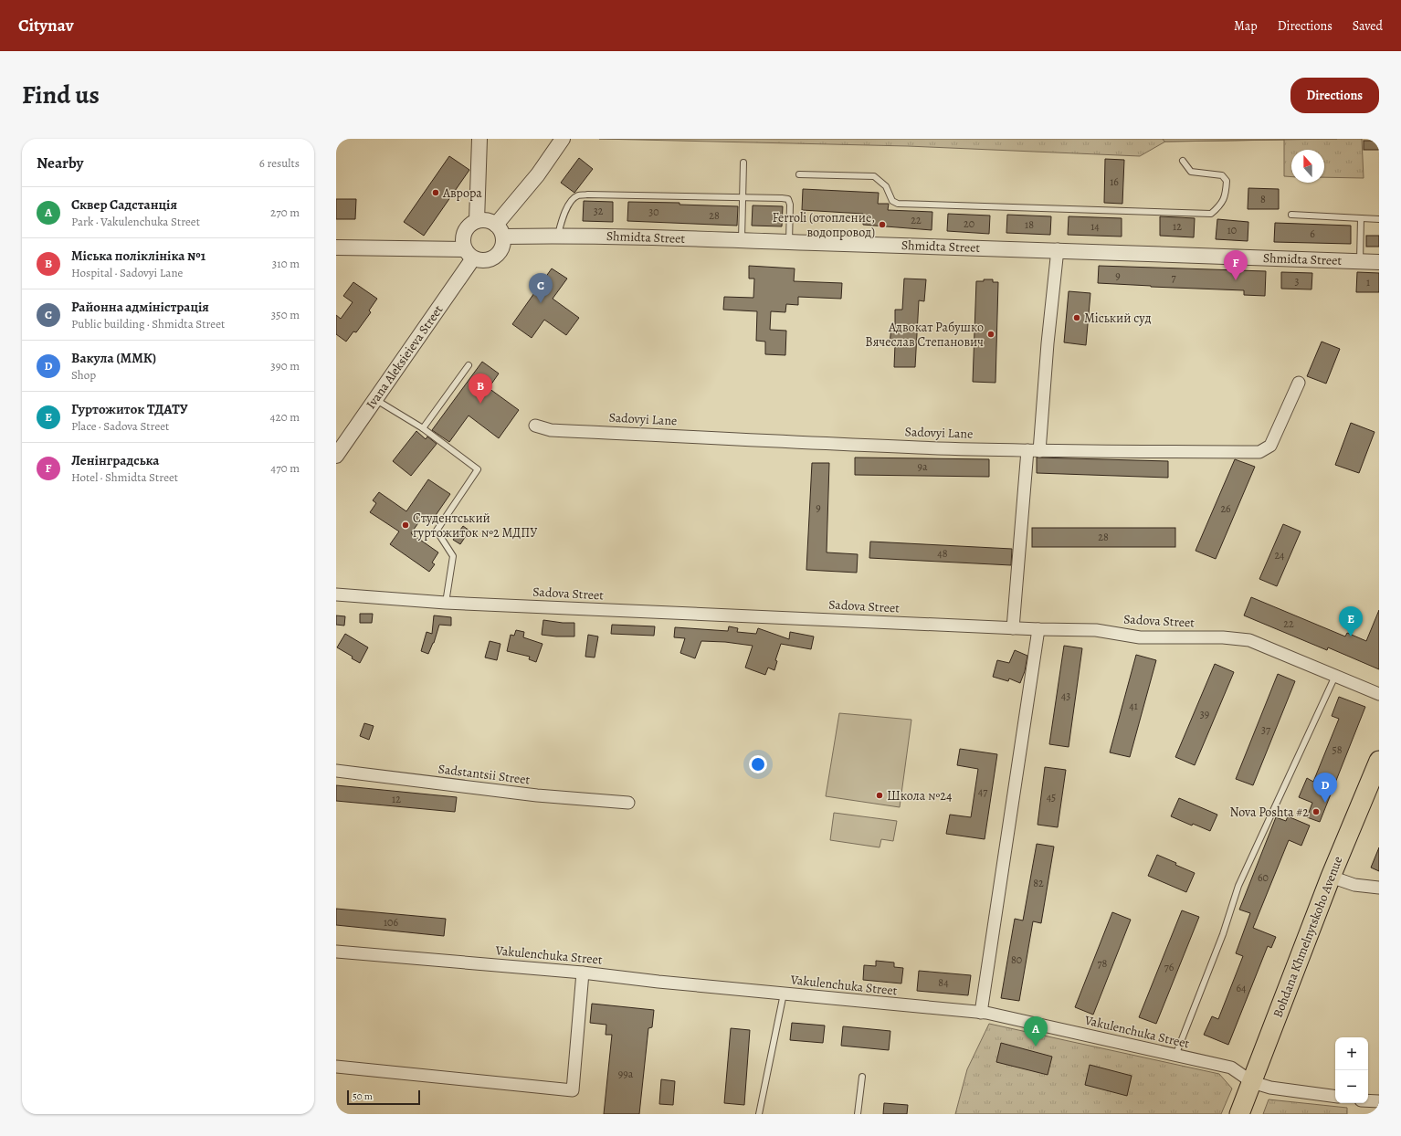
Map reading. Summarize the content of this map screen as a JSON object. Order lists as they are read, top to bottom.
{
  "streets": {
    "highway": ["Bohdana Khmelnytskoho Avenue"],
    "street": [
      "Shmidta Street",
      "Ivana Aleksieieva Street",
      "Sadovyi Lane",
      "Sadova Street",
      "Sadstantsii Street",
      "Vakulenchuka Street"
    ]
  },
  "crossings": [
    ["Shmidta Street", "Ivana Aleksieieva Street"],
    ["Bohdana Khmelnytskoho Avenue", "Vakulenchuka Street"]
  ],
  "places": [
    "Аврора",
    "Ferroli (отопление, водопровод)",
    "Міський суд",
    "Адвокат Рабушко Вячеслав Степанович",
    "Студентський гуртожиток №2 МДПУ",
    "Школа №24",
    "Nova Poshta #2"
  ],
  "house_numbers": [
    "16",
    "8",
    "32",
    "30",
    "28",
    "22",
    "20",
    "18",
    "14",
    "12",
    "10",
    "6",
    "9",
    "7",
    "3",
    "1",
    "9а",
    "9",
    "26",
    "28",
    "48",
    "24",
    "22",
    "43",
    "41",
    "39",
    "37",
    "58",
    "47",
    "45",
    "12",
    "60",
    "82",
    "106",
    "80",
    "78",
    "76",
    "84",
    "64",
    "99а"
  ],
  "scale_bar": "50 m",
  "north": "top",
  "page": {
    "header": "Citynav",
    "nav": ["Map", "Directions", "Saved"],
    "title": "Find us",
    "buttons": "Directions",
    "heading": ["Nearby", "6 results"],
    "list": [
      {
        "mark": "A",
        "name": "Сквер Садстанція",
        "note": "Park · Vakulenchuka Street",
        "value": "270 m"
      },
      {
        "mark": "B",
        "name": "Міська поліклініка №1",
        "note": "Hospital · Sadovyi Lane",
        "value": "310 m"
      },
      {
        "mark": "C",
        "name": "Районна адміністрація",
        "note": "Public building · Shmidta Street",
        "value": "350 m"
      },
      {
        "mark": "D",
        "name": "Вакула (ММК)",
        "note": "Shop",
        "value": "390 m"
      },
      {
        "mark": "E",
        "name": "Гуртожиток ТДАТУ",
        "note": "Place · Sadova Street",
        "value": "420 m"
      },
      {
        "mark": "F",
        "name": "Ленінградська",
        "note": "Hotel · Shmidta Street",
        "value": "470 m"
      }
    ],
    "pins": [
      "F",
      "C",
      "B",
      "E",
      "D",
      "A"
    ],
    "map_buttons": ["+", "−"],
    "scale": "50 m"
  }
}
